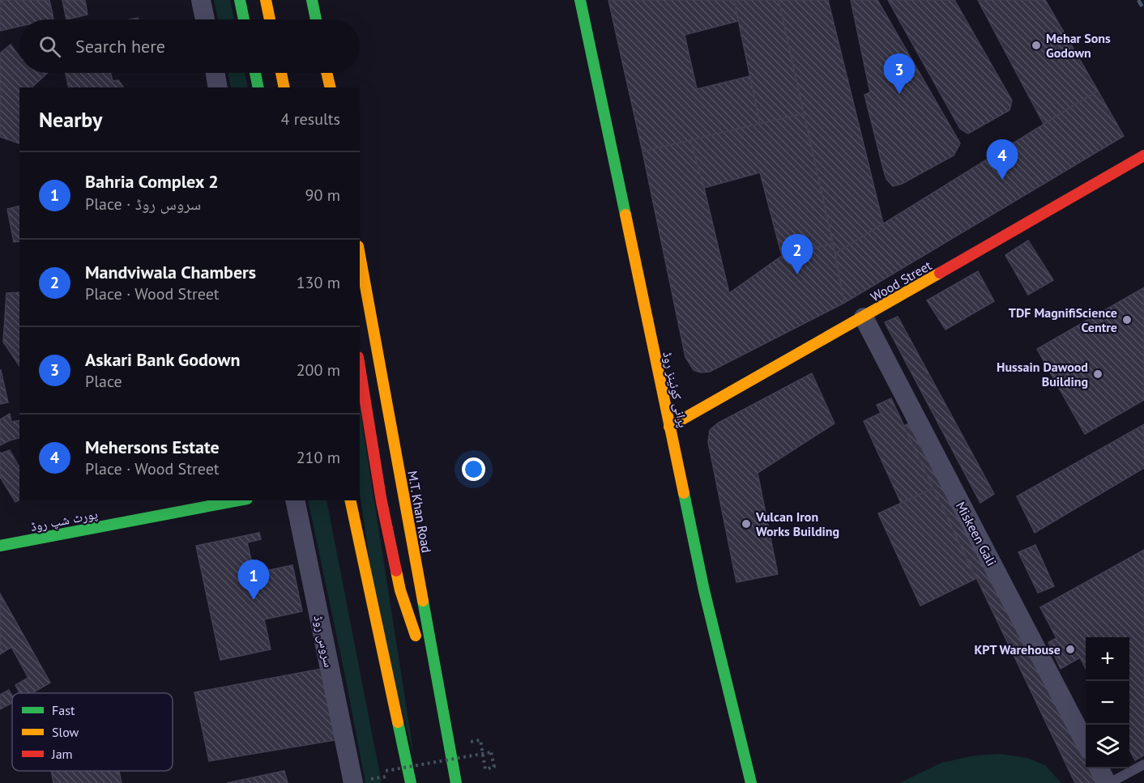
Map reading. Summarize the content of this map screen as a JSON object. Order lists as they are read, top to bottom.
{
  "streets": {
    "main road": [
      "Wood Street",
      "پرانی کوئینز روڈ",
      "M.T. Khan Road",
      "پورٹ شپ روڈ"
    ],
    "street": ["Miskeen Gali", "سروس روڈ"]
  },
  "crossings": [
    ["Wood Street", "پرانی کوئینز روڈ"],
    ["Wood Street", "Miskeen Gali"]
  ],
  "places": [
    "Mehar Sons Godown",
    "TDF MagnifiScience Centre",
    "Hussain Dawood Building",
    "Vulcan Iron Works Building",
    "KPT Warehouse"
  ],
  "legend": ["Fast", "Slow", "Jam"],
  "page": {
    "search": "Search here",
    "pins": [
      "3",
      "4",
      "2",
      "1"
    ],
    "heading": ["Nearby", "4 results"],
    "list": [
      {
        "mark": "1",
        "name": "Bahria Complex 2",
        "note": "Place · سروس روڈ",
        "value": "90 m"
      },
      {
        "mark": "2",
        "name": "Mandviwala Chambers",
        "note": "Place · Wood Street",
        "value": "130 m"
      },
      {
        "mark": "3",
        "name": "Askari Bank Godown",
        "note": "Place",
        "value": "200 m"
      },
      {
        "mark": "4",
        "name": "Mehersons Estate",
        "note": "Place · Wood Street",
        "value": "210 m"
      }
    ],
    "map_buttons": ["+", "−"]
  }
}
